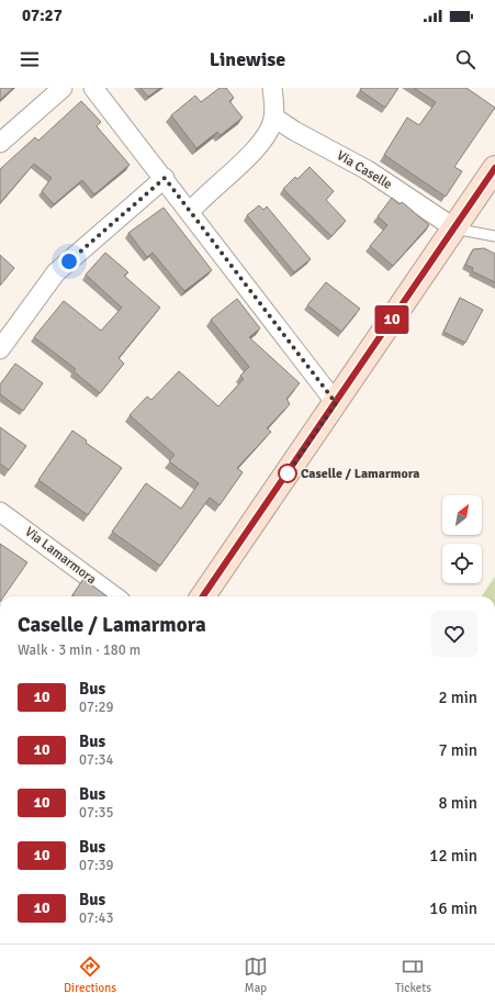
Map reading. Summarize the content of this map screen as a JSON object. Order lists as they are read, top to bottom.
{
  "streets": {
    "street": ["Via Caselle", "Via Lamarmora"]
  },
  "places": ["Caselle / Lamarmora"],
  "lines": ["bus line 10"],
  "north": "top right",
  "page": {
    "status": "07:27",
    "header": "Linewise",
    "on_map": "10",
    "heading": ["Caselle / Lamarmora", "Walk · 3 min · 180 m"],
    "list": [
      {
        "mark": "10",
        "name": "Bus",
        "note": "07:29",
        "value": "2 min"
      },
      {
        "mark": "10",
        "name": "Bus",
        "note": "07:34",
        "value": "7 min"
      },
      {
        "mark": "10",
        "name": "Bus",
        "note": "07:35",
        "value": "8 min"
      },
      {
        "mark": "10",
        "name": "Bus",
        "note": "07:39",
        "value": "12 min"
      },
      {
        "mark": "10",
        "name": "Bus",
        "note": "07:43",
        "value": "16 min"
      }
    ],
    "tabs": ["Directions", "Map", "Tickets"]
  }
}
